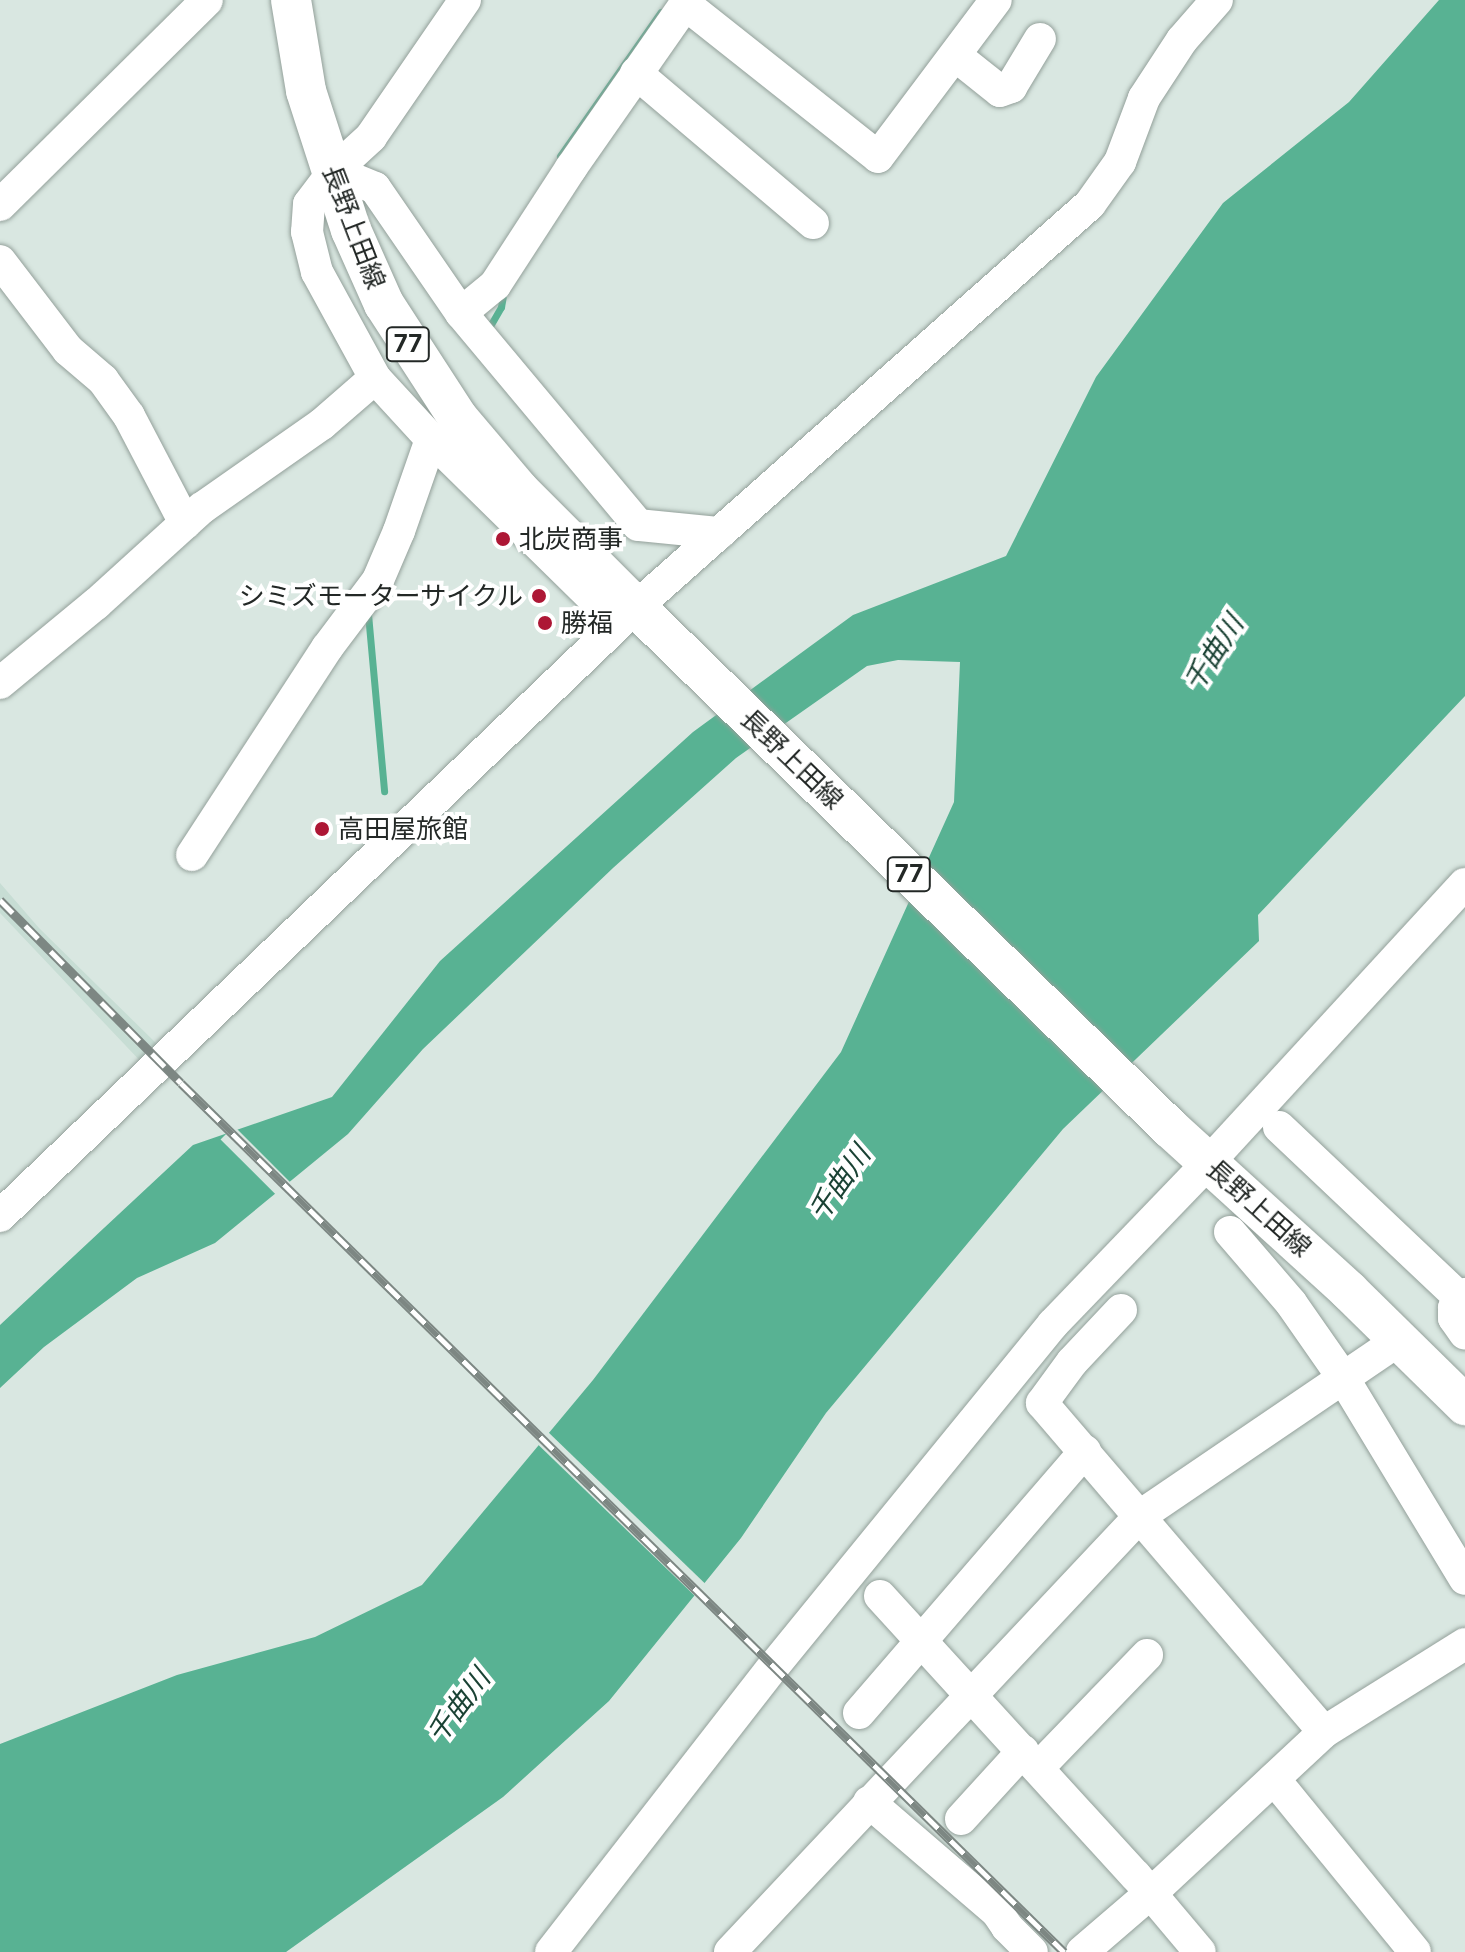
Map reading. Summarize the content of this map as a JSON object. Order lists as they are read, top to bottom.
{
  "streets": {
    "main road": ["長野上田線", "77"]
  },
  "water": ["千曲川"],
  "places": [
    "北炭商事",
    "シミズモーターサイクル",
    "勝福",
    "高田屋旅館"
  ]
}
